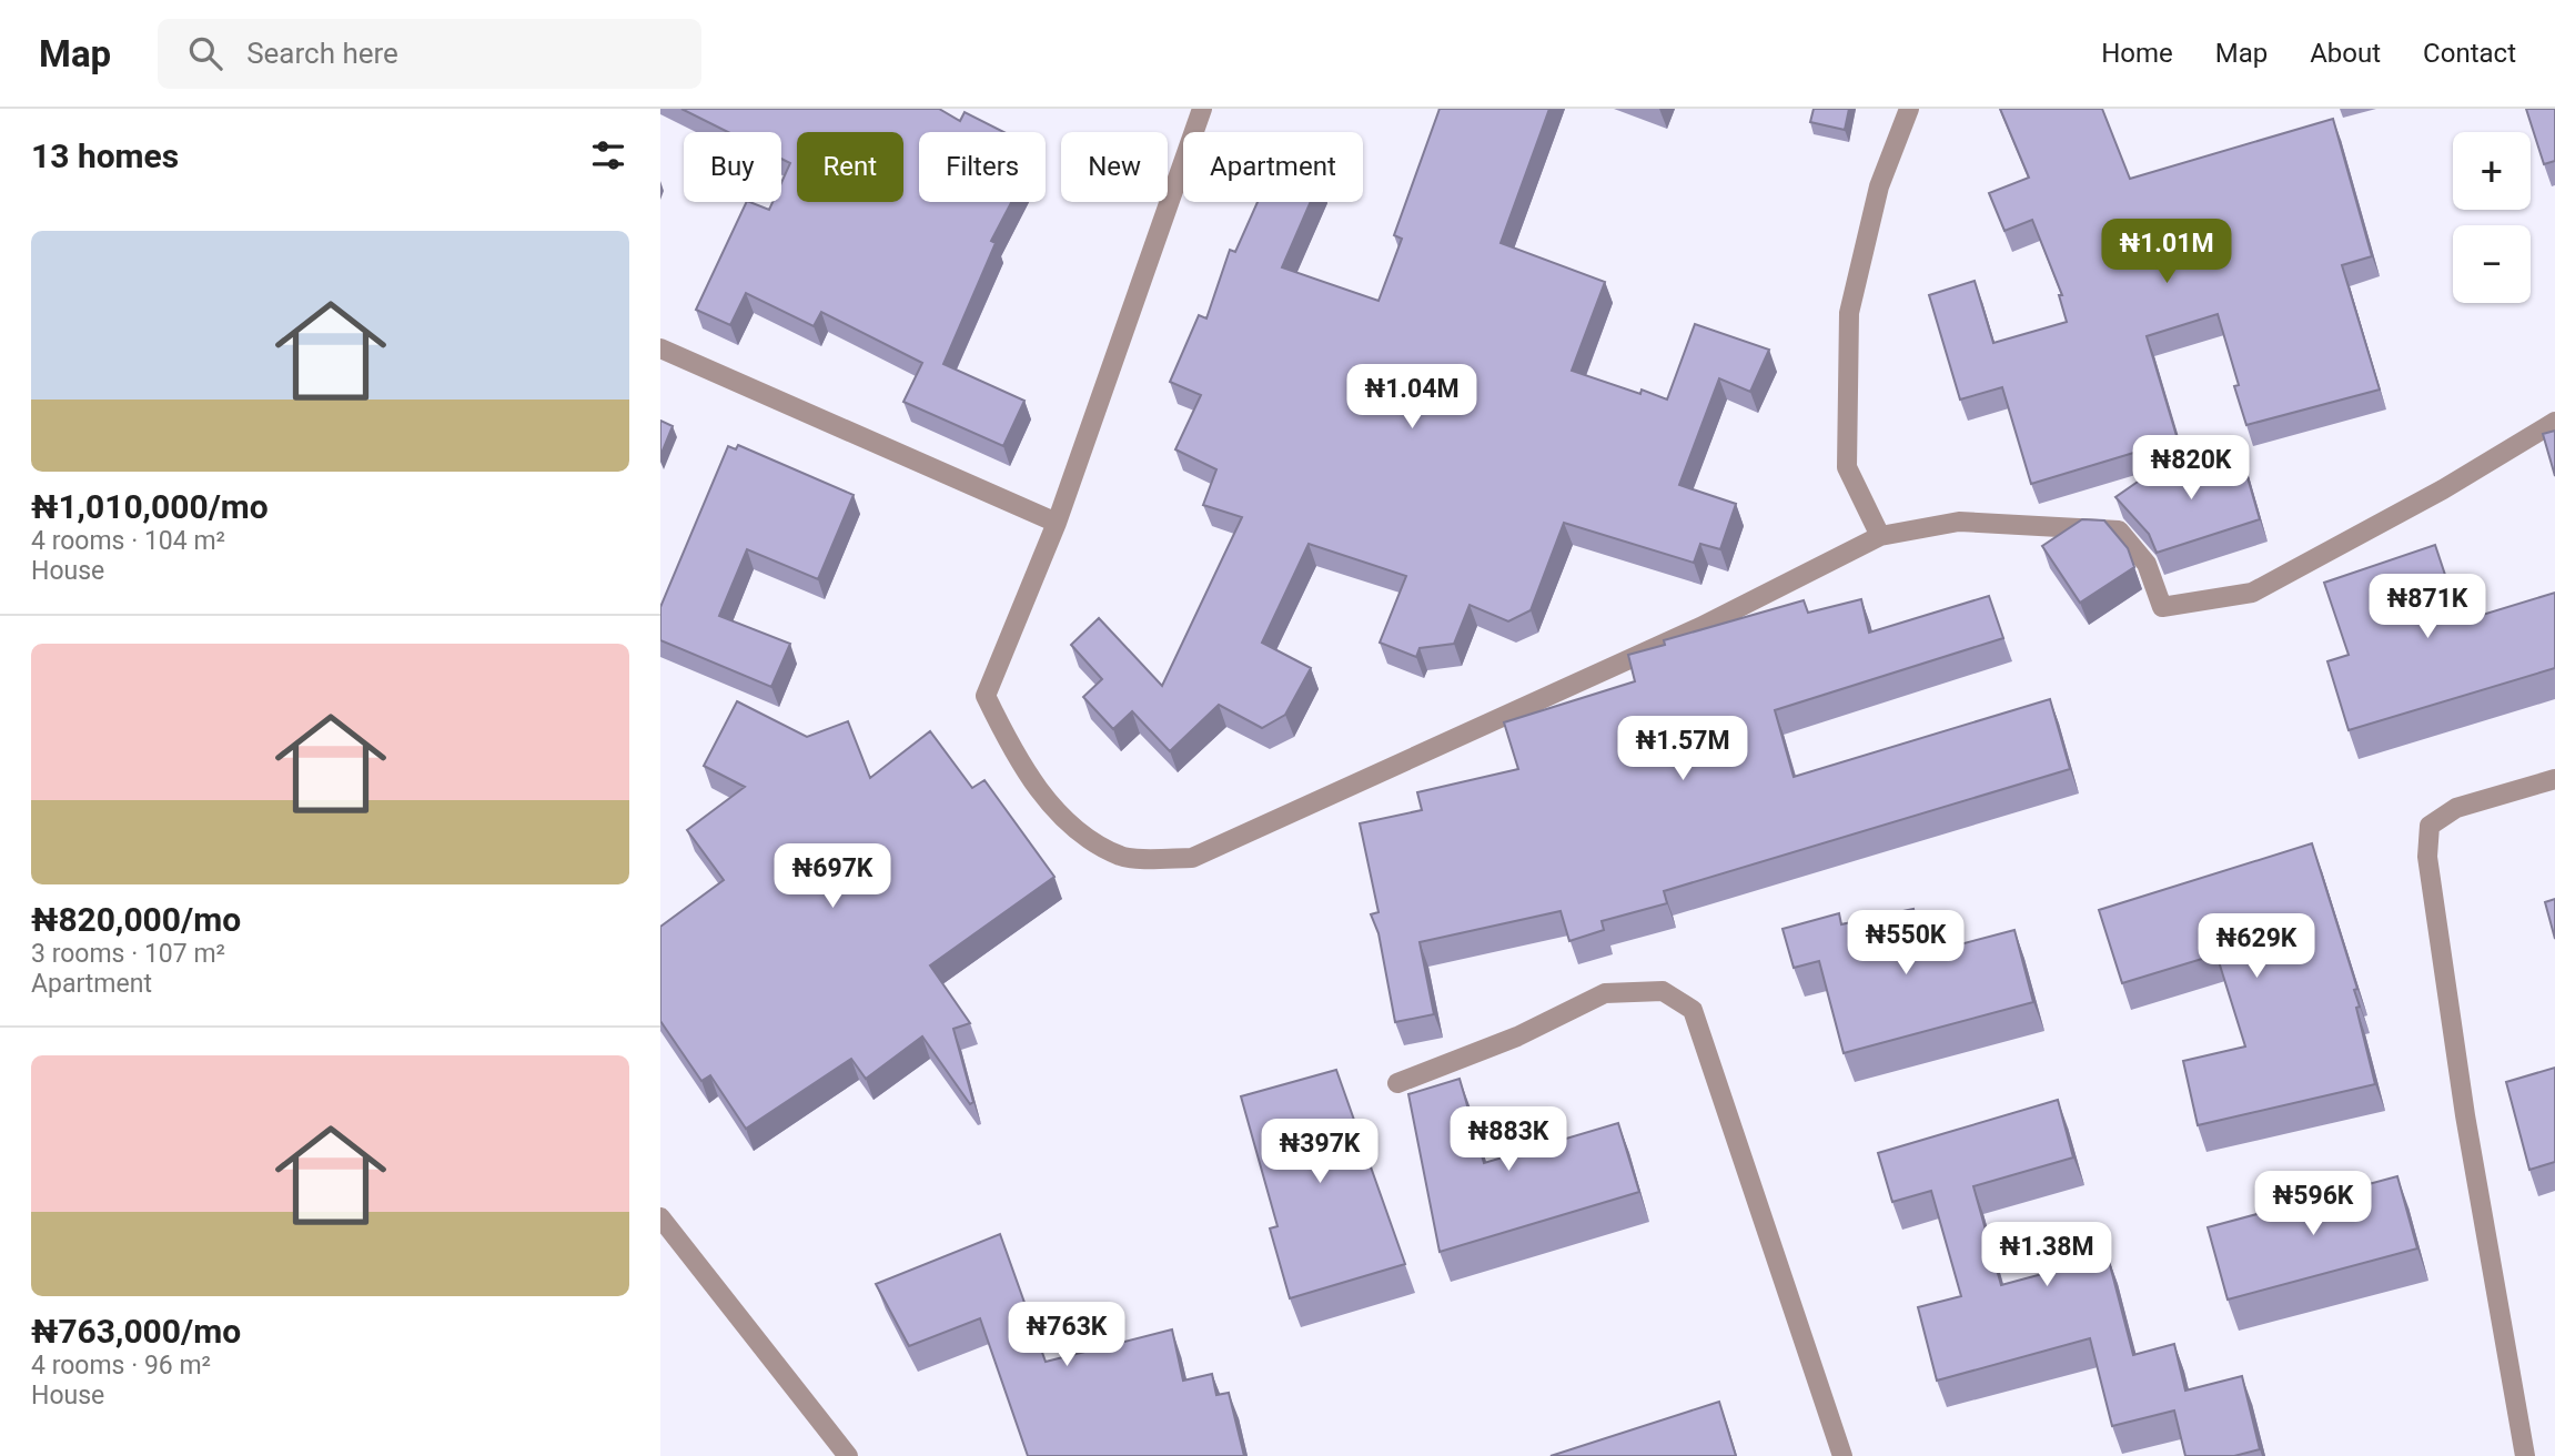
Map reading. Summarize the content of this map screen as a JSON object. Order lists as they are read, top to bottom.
{
  "page": {
    "header": "Map",
    "search": "Search here",
    "nav": [
      "Home",
      "Map",
      "About",
      "Contact"
    ],
    "heading": "13 homes",
    "map_buttons": ["+", "−"],
    "chip": [
      "Buy",
      "Rent",
      "Filters",
      "New",
      "Apartment"
    ],
    "list": [
      {
        "name": "₦1,010,000/mo",
        "note": "4 rooms · 104 m² · House"
      },
      {
        "name": "₦820,000/mo",
        "note": "3 rooms · 107 m² · Apartment"
      },
      {
        "name": "₦763,000/mo",
        "note": "4 rooms · 96 m² · House"
      }
    ],
    "price": [
      "₦1.01M",
      "₦1.04M",
      "₦820K",
      "₦871K",
      "₦1.57M",
      "₦697K",
      "₦550K",
      "₦629K",
      "₦883K",
      "₦397K",
      "₦596K",
      "₦1.38M",
      "₦763K"
    ]
  }
}
